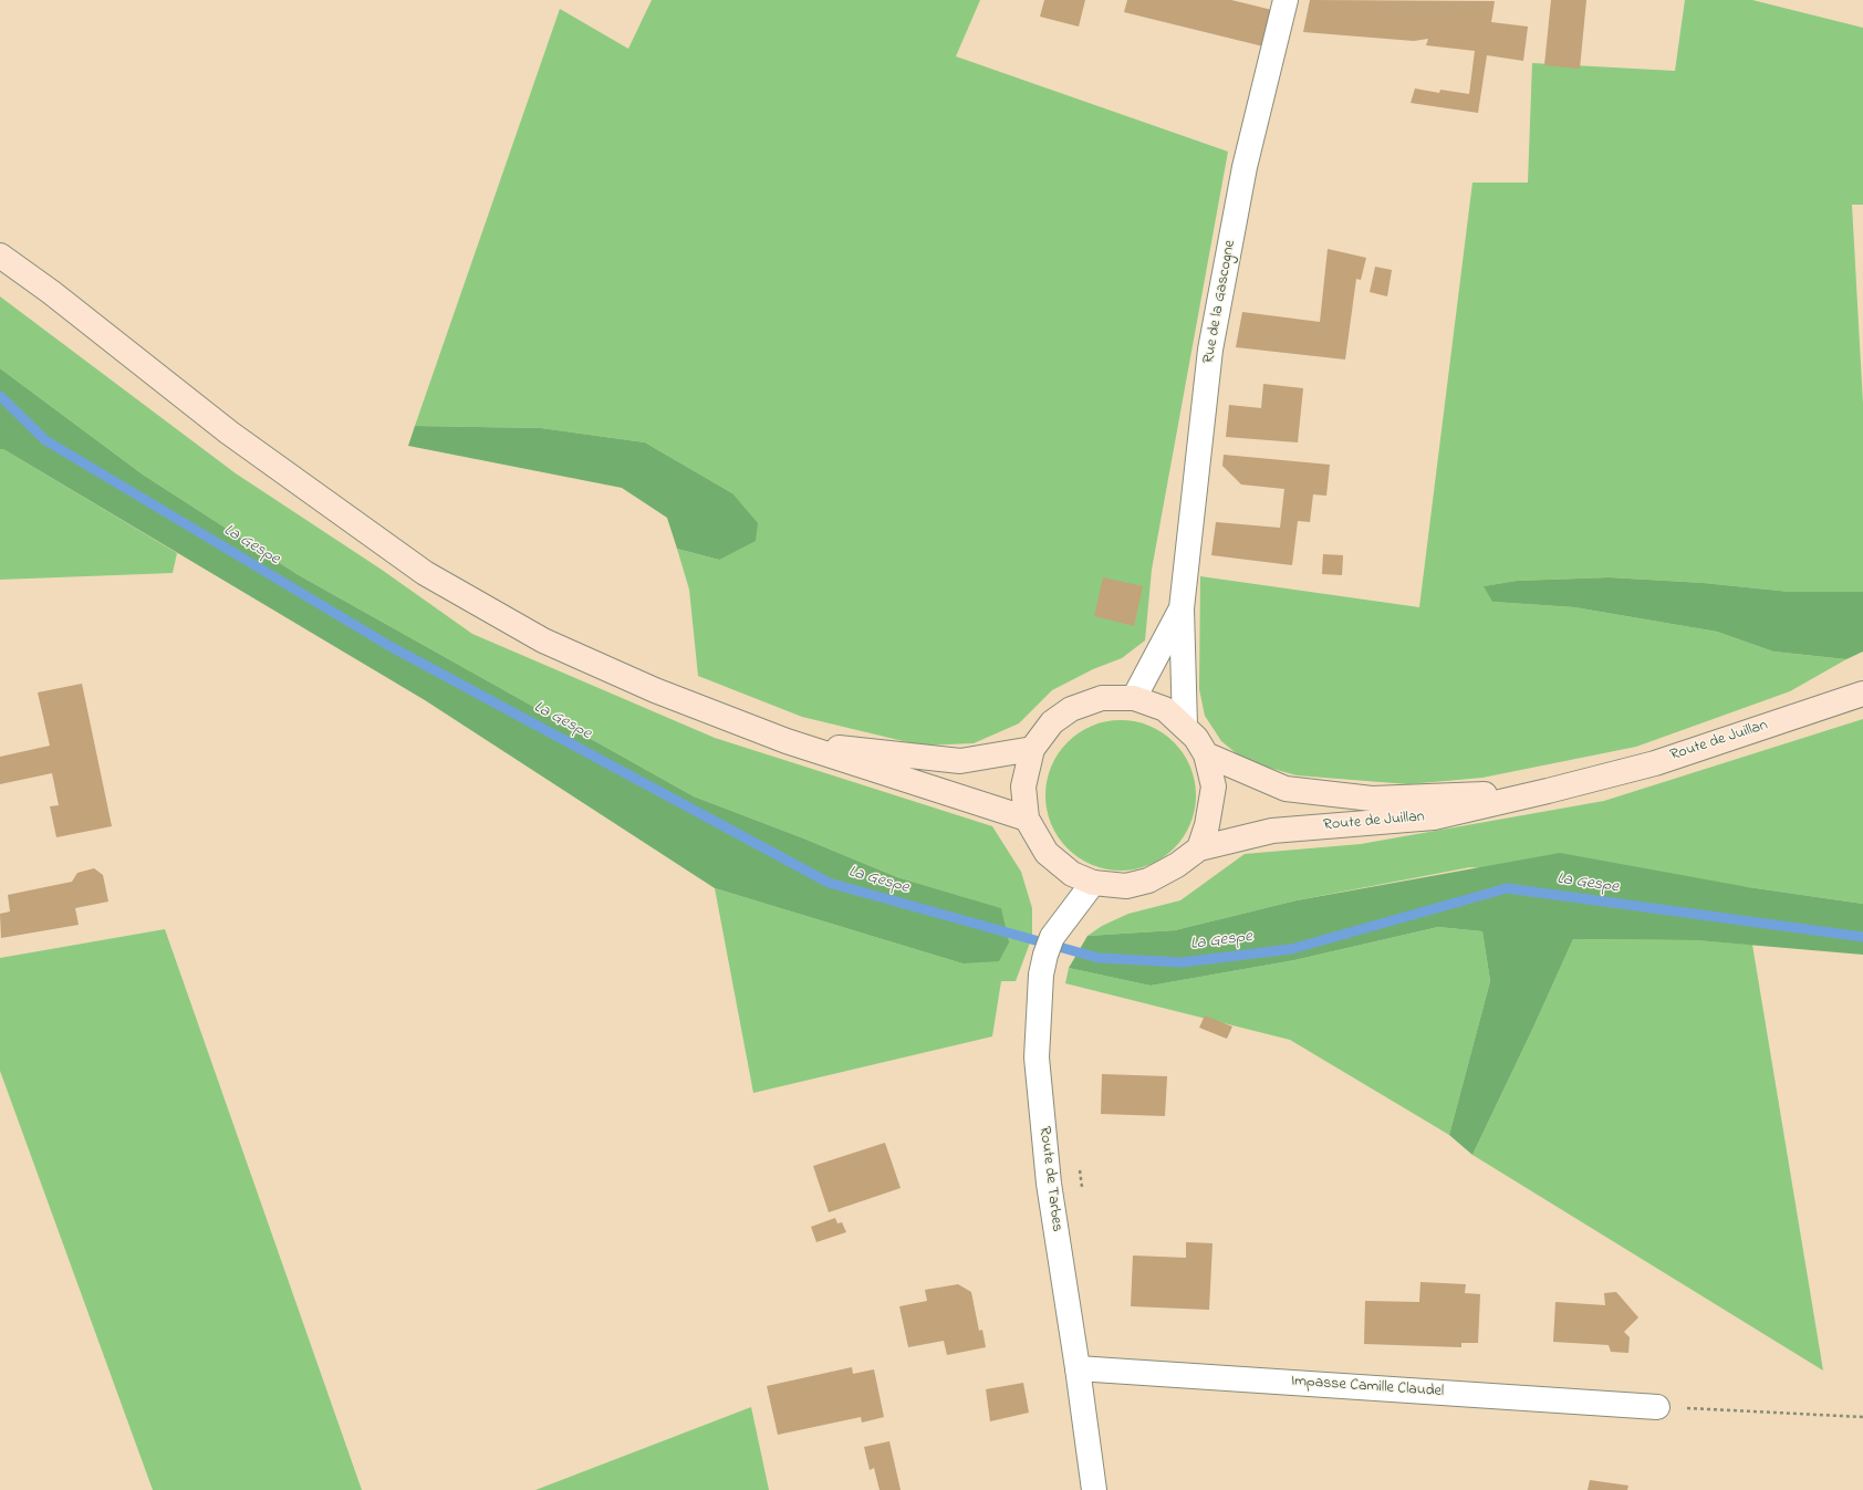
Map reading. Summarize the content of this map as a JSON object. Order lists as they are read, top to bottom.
{
  "streets": {
    "main road": ["Route de Juillan"],
    "street": ["Rue de la Gascogne", "Route de Tarbes", "Impasse Camille Claudel"]
  },
  "crossings": [
    ["Route de Tarbes", "Impasse Camille Claudel"]
  ],
  "water": ["La Gespe"]
}
